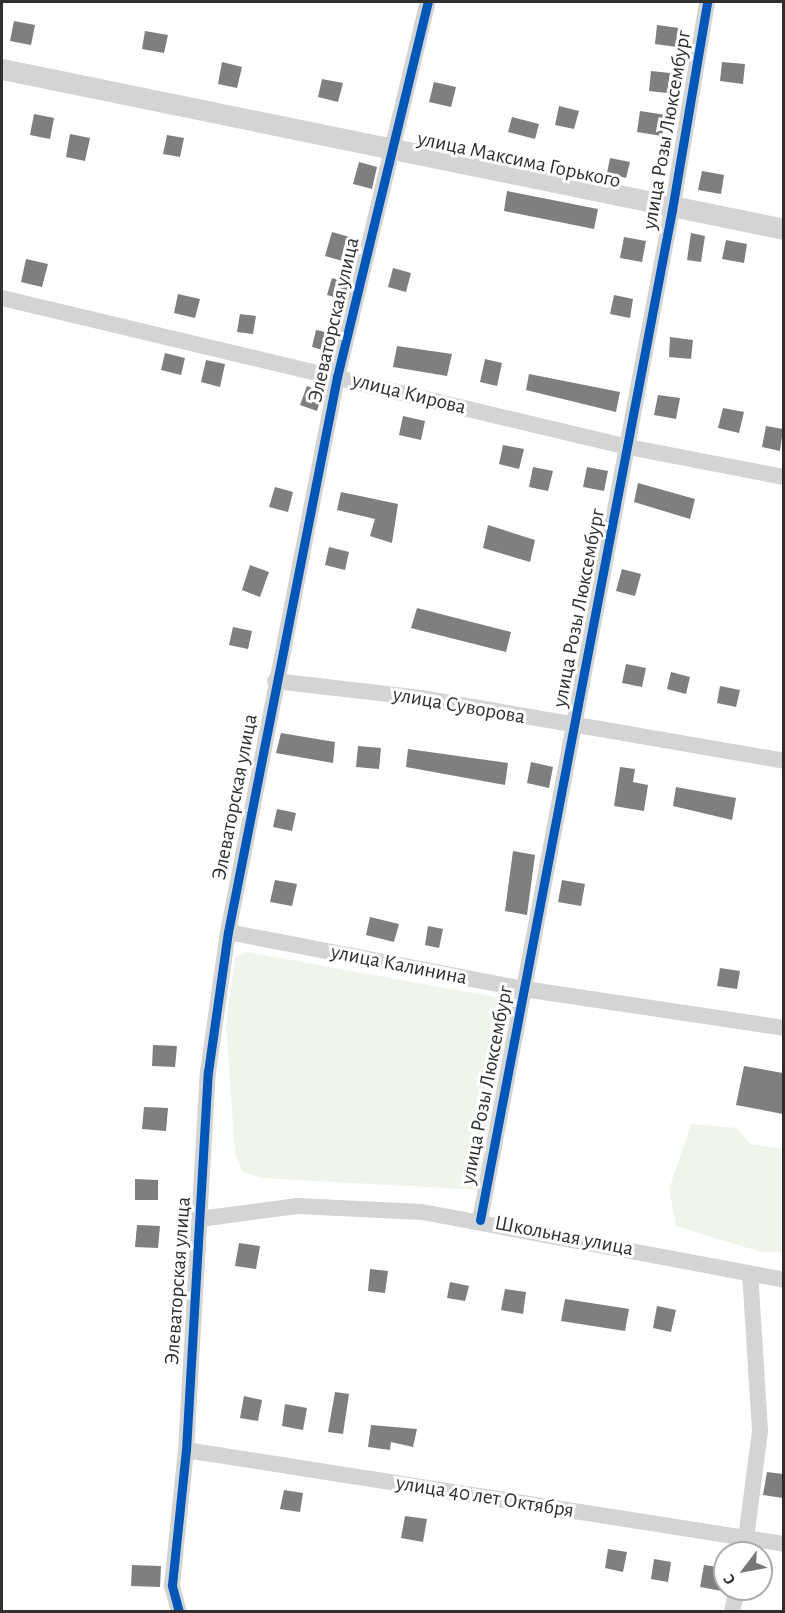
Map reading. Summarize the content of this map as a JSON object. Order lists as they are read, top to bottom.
{
  "streets": {
    "street": [
      "улица Розы Люксембург",
      "улица Максима Горького",
      "Элеваторская улица",
      "улица Кирова",
      "улица Суворова",
      "улица Калинина",
      "Школьная улица",
      "улица 40 лет Октября"
    ]
  },
  "crossings": [
    ["улица Розы Люксембург", "улица Максима Горького"],
    ["улица Розы Люксембург", "улица Кирова"],
    ["улица Розы Люксембург", "улица Суворова"],
    ["улица Розы Люксембург", "улица Калинина"],
    ["улица Розы Люксембург", "Школьная улица"],
    ["улица Максима Горького", "Элеваторская улица"],
    ["Элеваторская улица", "улица Кирова"],
    ["Элеваторская улица", "улица Суворова"],
    ["Элеваторская улица", "улица Калинина"],
    ["Элеваторская улица", "Школьная улица"],
    ["Элеваторская улица", "улица 40 лет Октября"]
  ],
  "north": "bottom left"
}
